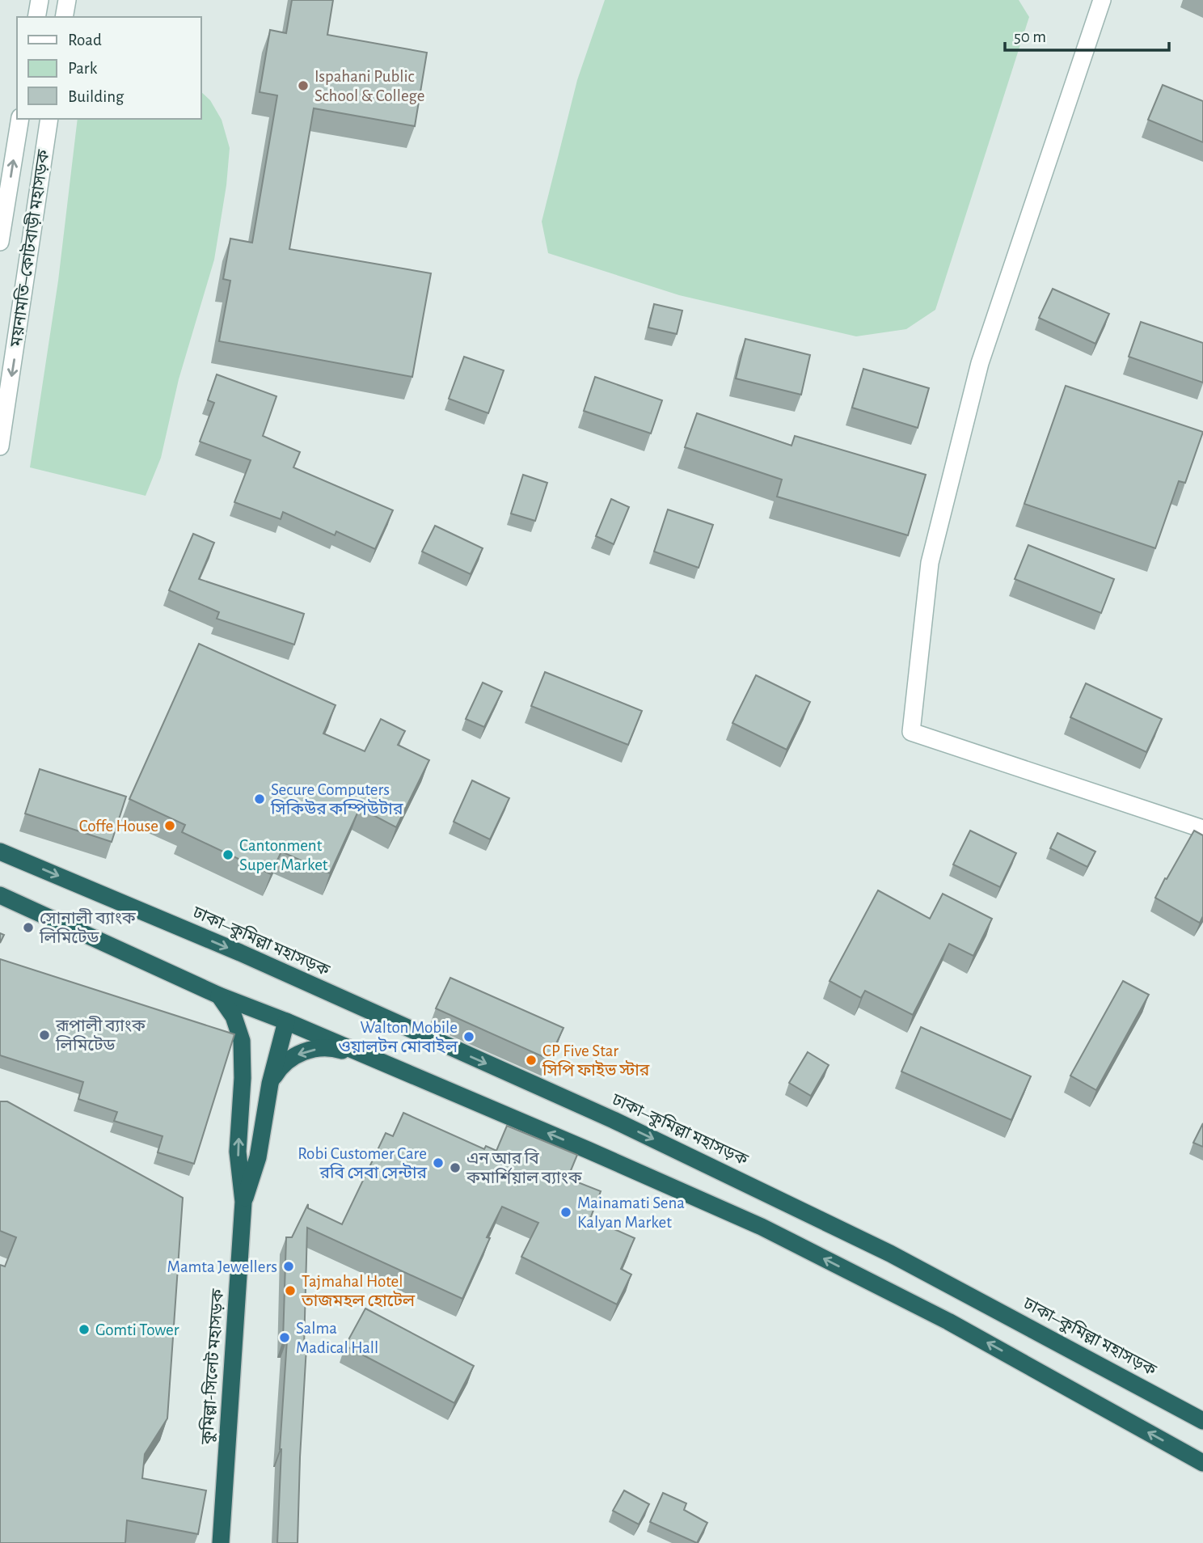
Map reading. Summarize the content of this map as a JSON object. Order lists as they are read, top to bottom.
{
  "streets": {
    "highway": ["ঢাকা–কুমিল্লা মহাসড়ক", "কুমিল্লা-সিলেট মহাসড়ক"],
    "street": ["ময়নামতি–কোটবাড়ী মহাসড়ক"]
  },
  "places": [
    "Ispahani Public School & College",
    "Secure Computers সিকিউর কম্পিউটার",
    "Coffe House",
    "Cantonment Super Market",
    "সোনালী ব্যাংক লিমিটেড",
    "রূপালী ব্যাংক লিমিটেড",
    "Walton Mobile ওয়ালটন মোবাইল",
    "CP Five Star সিপি ফাইভ স্টার",
    "Robi Customer Care রবি সেবা সেন্টার",
    "এন আর বি কমার্শিয়াল ব্যাংক",
    "Mainamati Sena Kalyan Market",
    "Mamta Jewellers",
    "Tajmahal Hotel তাজমহল হোটেল",
    "Gomti Tower",
    "Salma Madical Hall"
  ],
  "legend": ["Road", "Park", "Building"],
  "scale_bar": "50 m"
}
